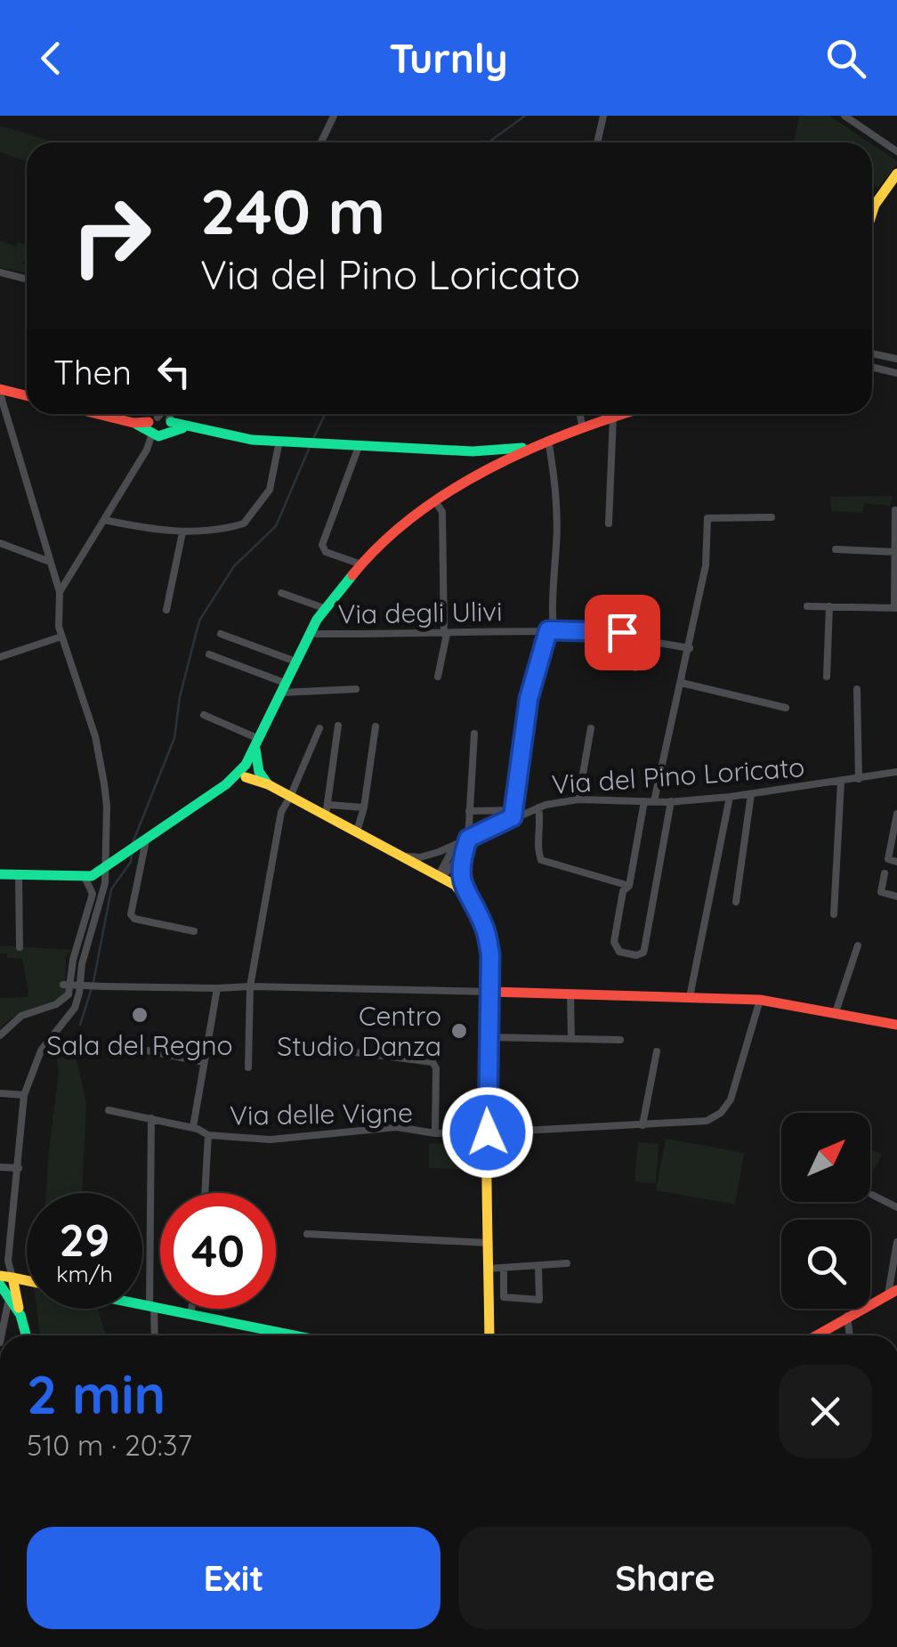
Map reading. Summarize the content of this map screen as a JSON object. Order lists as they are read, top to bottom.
{
  "streets": {
    "street": ["Via degli Ulivi", "Via del Pino Loricato", "Via delle Vigne"]
  },
  "places": ["Sala del Regno", "Centro Studio Danza"],
  "north": "top right",
  "page": {
    "header": "Turnly",
    "turn": ["240 m", "Via del Pino Loricato"],
    "then": "Then",
    "speed": "29 km/h",
    "limit": "40",
    "heading": ["2 min", "510 m · 20:37"],
    "buttons": ["Exit", "Share"]
  }
}
